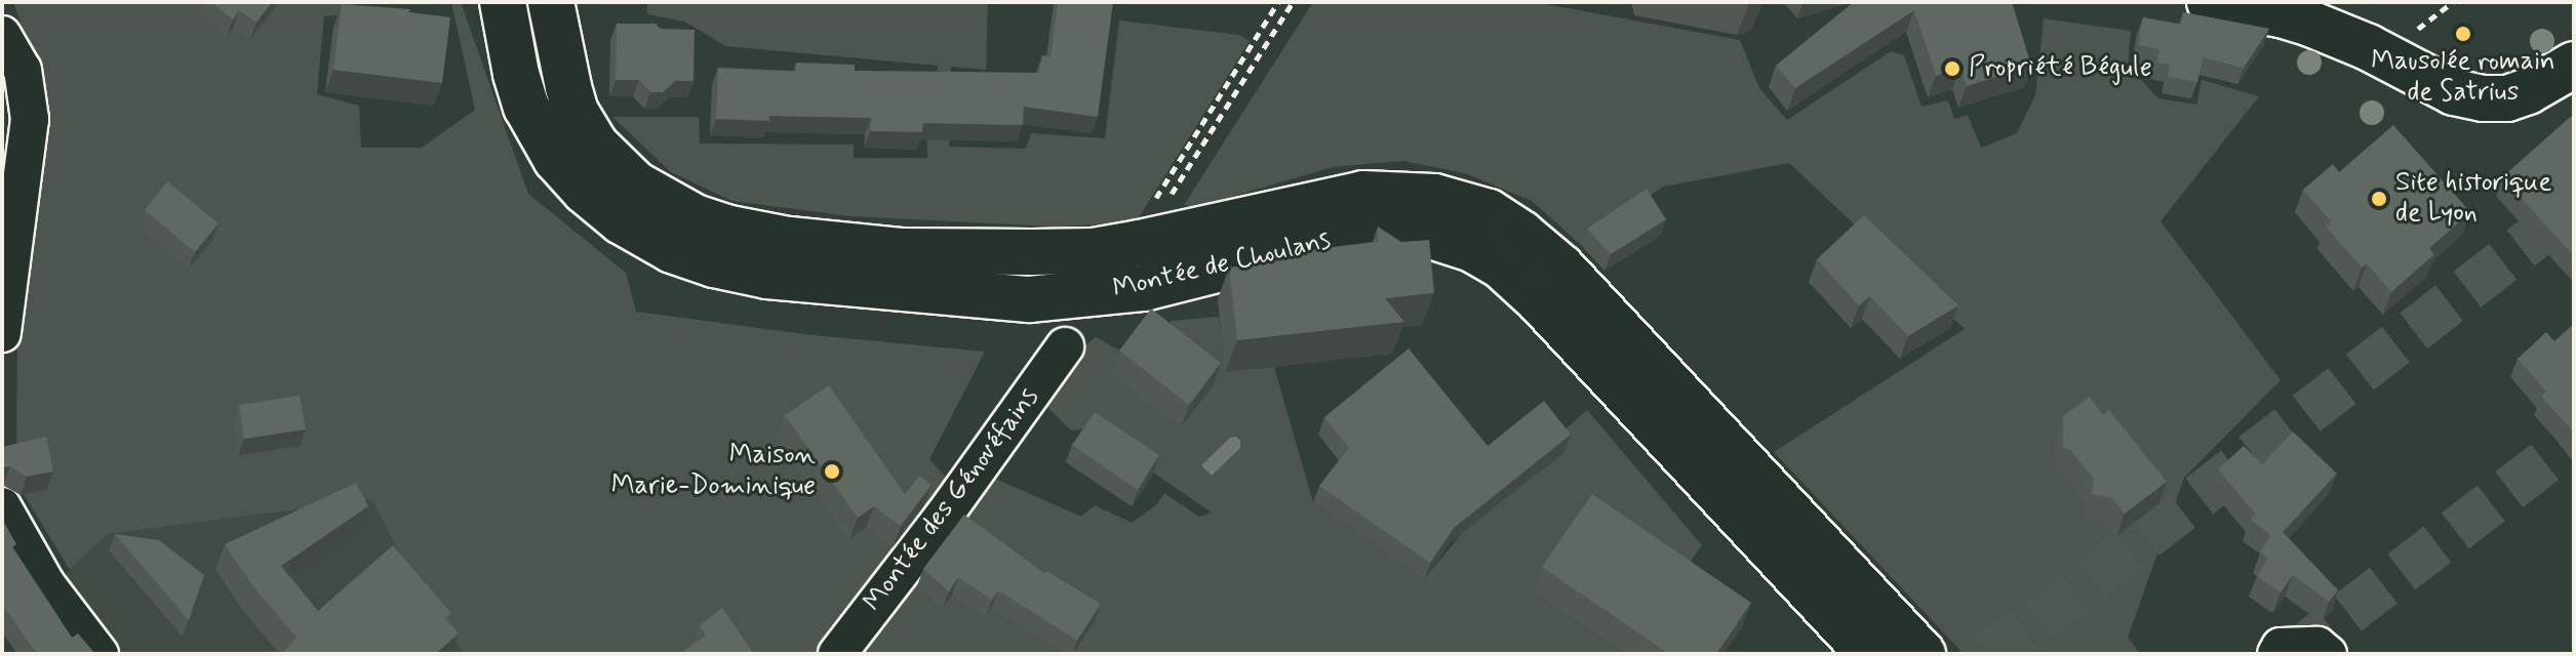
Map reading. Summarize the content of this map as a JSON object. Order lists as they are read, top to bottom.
{
  "streets": {
    "main road": ["Montée de Choulans"],
    "street": ["Montée des Génovéfains"]
  },
  "places": [
    "Mausolée romain de Satrius",
    "Propriété Bégule",
    "Site historique de Lyon",
    "Maison Marie-Dominique"
  ]
}
